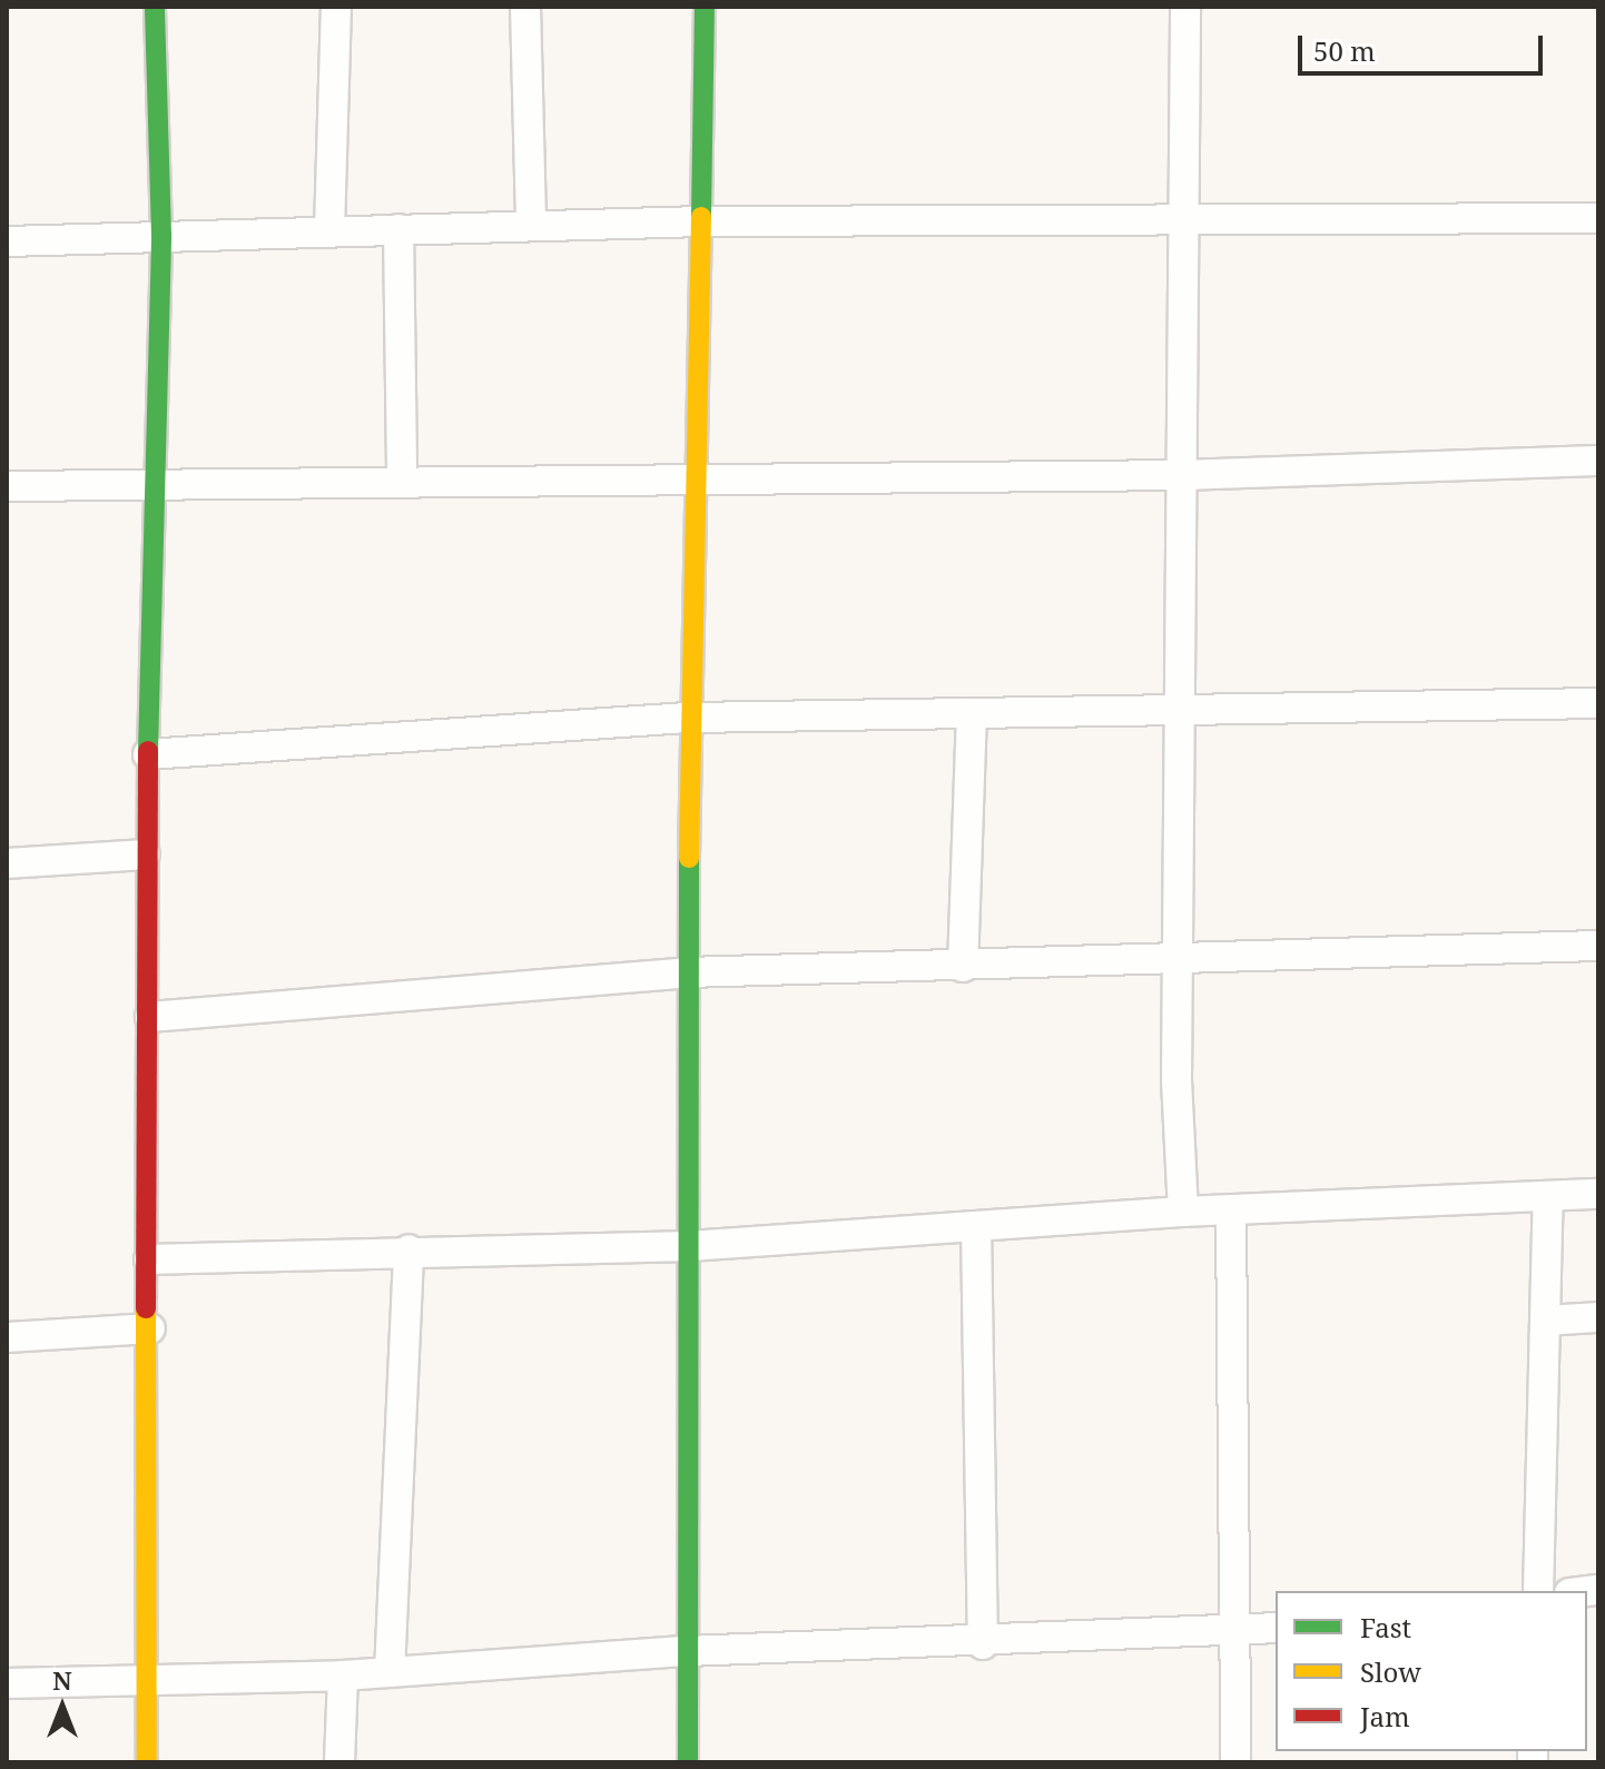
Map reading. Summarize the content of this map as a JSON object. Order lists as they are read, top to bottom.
{
  "legend": ["Fast", "Slow", "Jam"],
  "scale_bar": "50 m",
  "north": "top"
}
